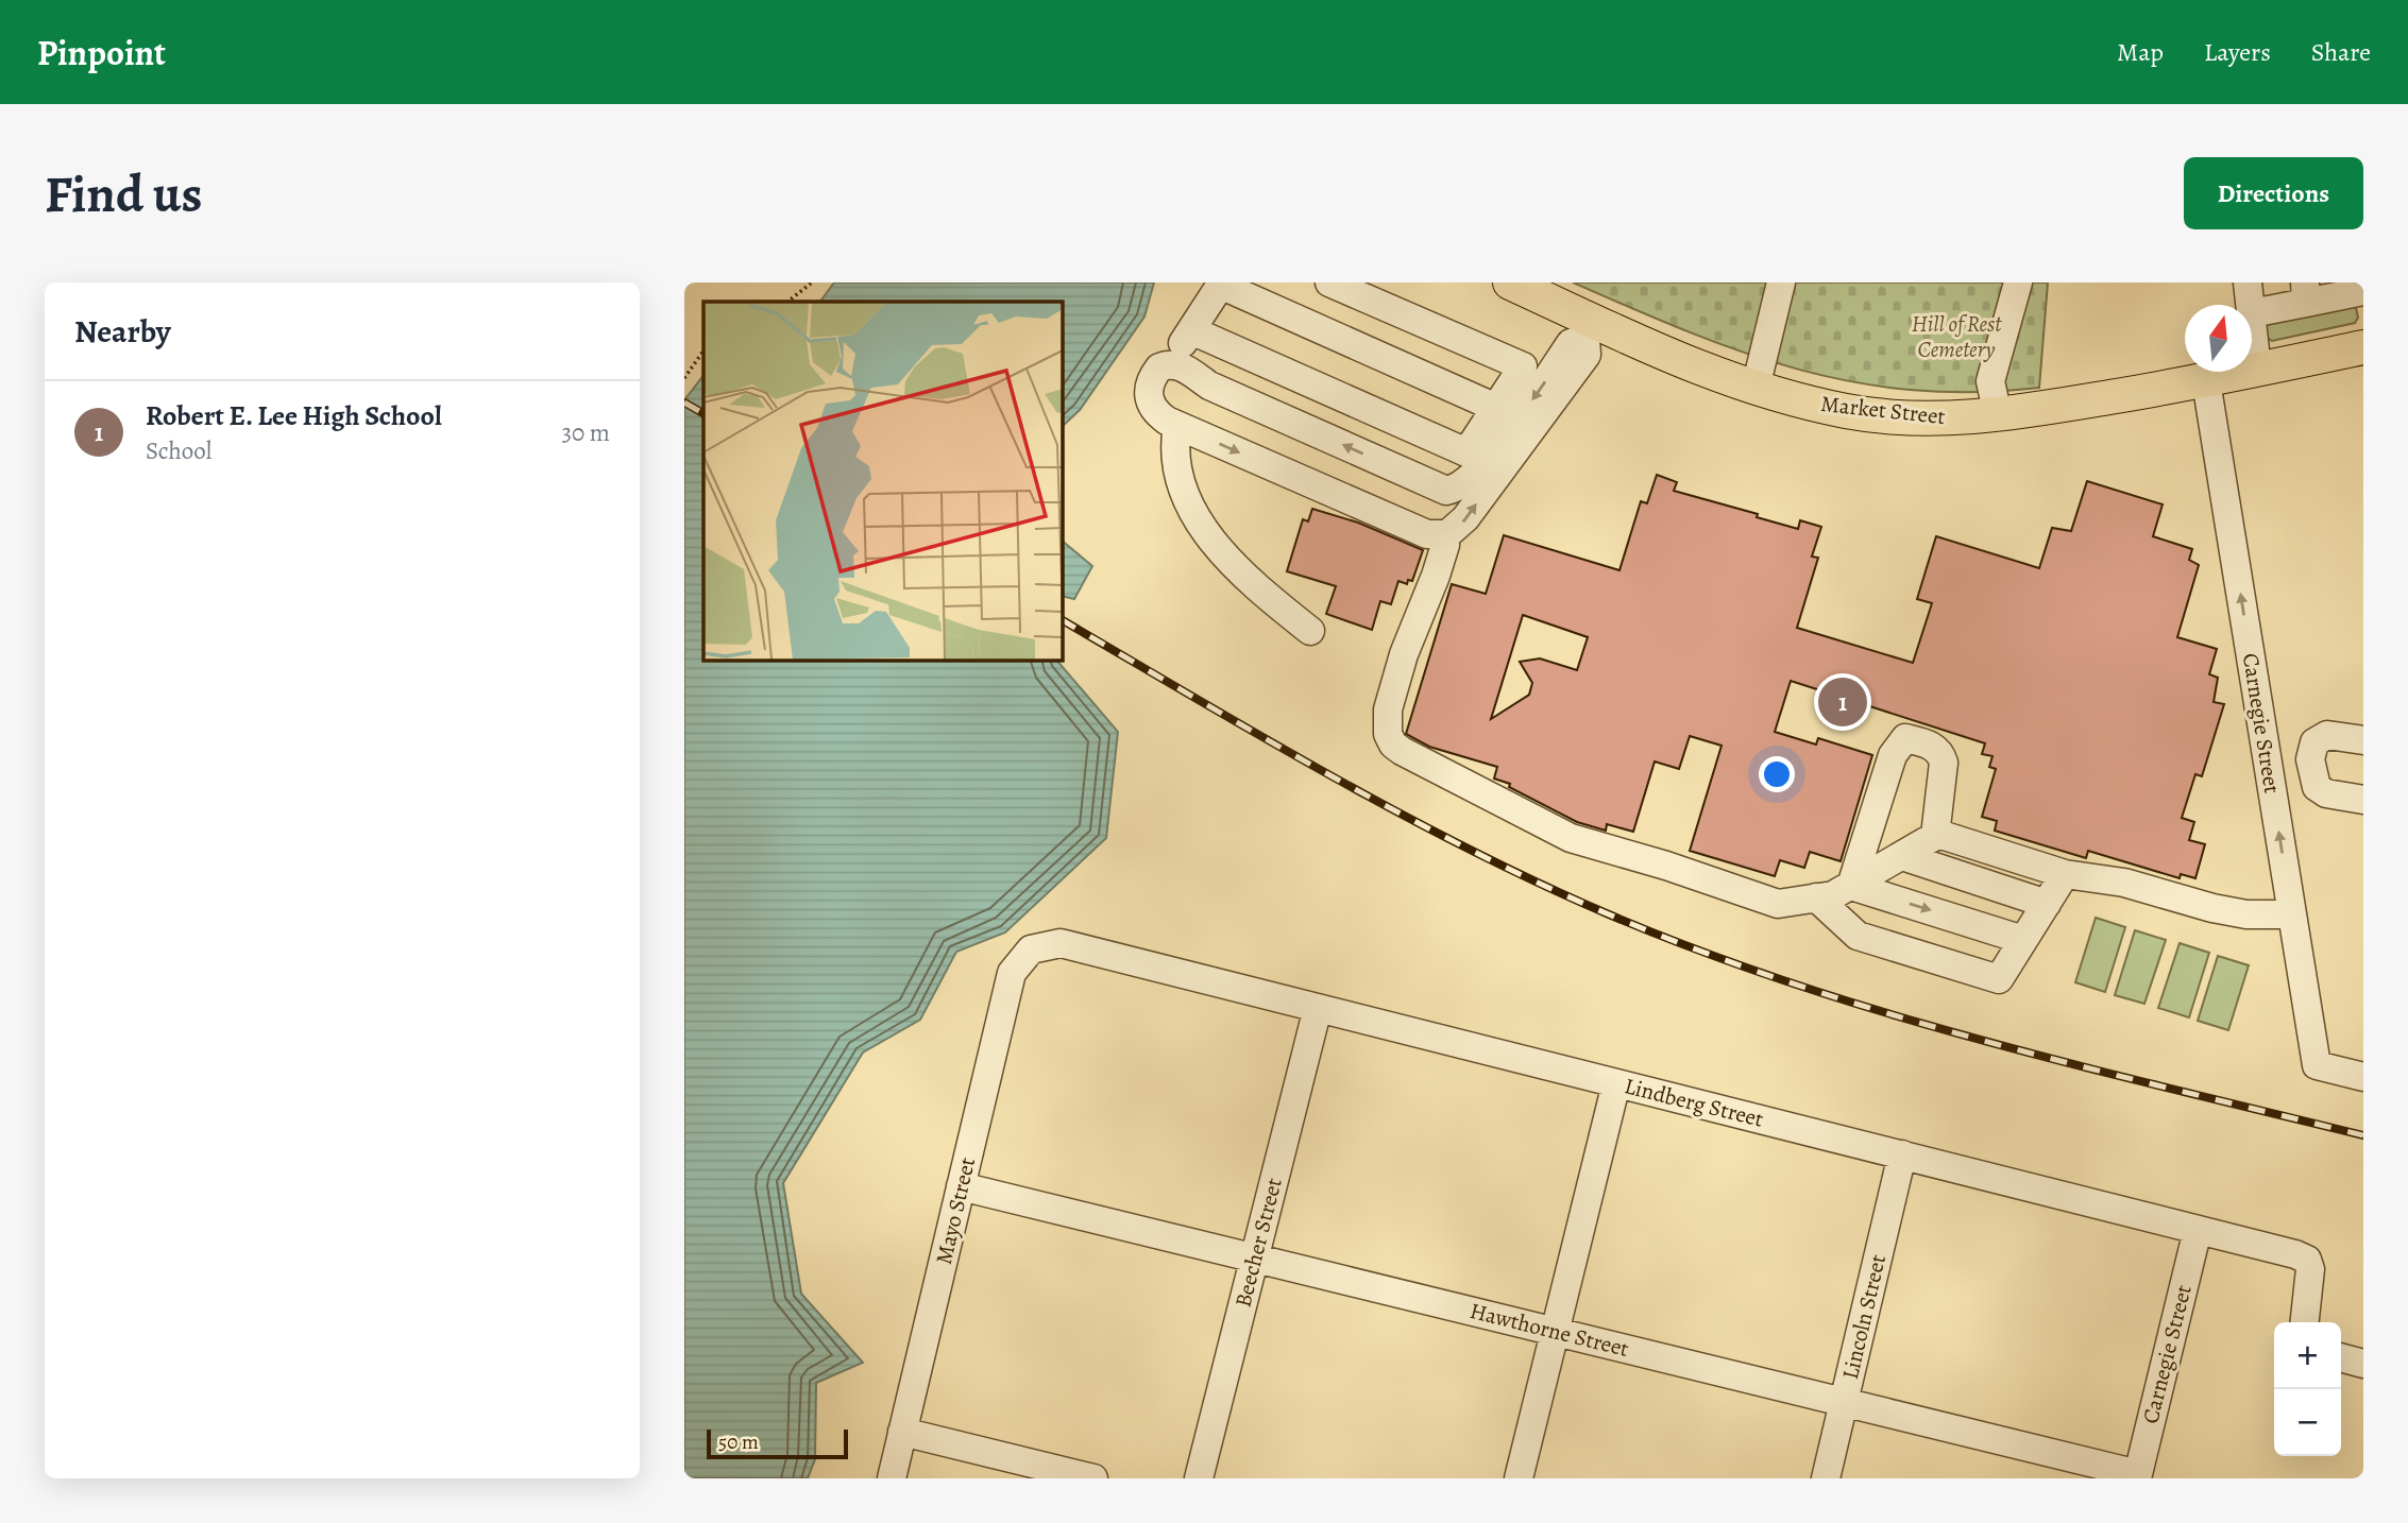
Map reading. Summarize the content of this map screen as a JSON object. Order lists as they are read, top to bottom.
{
  "streets": {
    "main road": ["Market Street"],
    "street": [
      "Carnegie Street",
      "Lindberg Street",
      "Mayo Street",
      "Beecher Street",
      "Lincoln Street",
      "Hawthorne Street"
    ]
  },
  "crossings": [
    ["Market Street", "Carnegie Street"],
    ["Carnegie Street", "Lindberg Street"],
    ["Carnegie Street", "Hawthorne Street"],
    ["Lindberg Street", "Mayo Street"],
    ["Lindberg Street", "Beecher Street"],
    ["Lindberg Street", "Lincoln Street"],
    ["Mayo Street", "Hawthorne Street"],
    ["Beecher Street", "Hawthorne Street"],
    ["Lincoln Street", "Hawthorne Street"]
  ],
  "one_way": ["Carnegie Street"],
  "parks": ["Hill of Rest Cemetery"],
  "scale_bar": "50 m",
  "north": "top",
  "page": {
    "header": "Pinpoint",
    "nav": ["Map", "Layers", "Share"],
    "buttons": "Directions",
    "title": "Find us",
    "heading": "Nearby",
    "list": [
      {
        "mark": "1",
        "name": "Robert E. Lee High School",
        "note": "School",
        "value": "30 m"
      }
    ],
    "pins": "1",
    "map_buttons": ["+", "−"],
    "scale": "50 m"
  }
}
